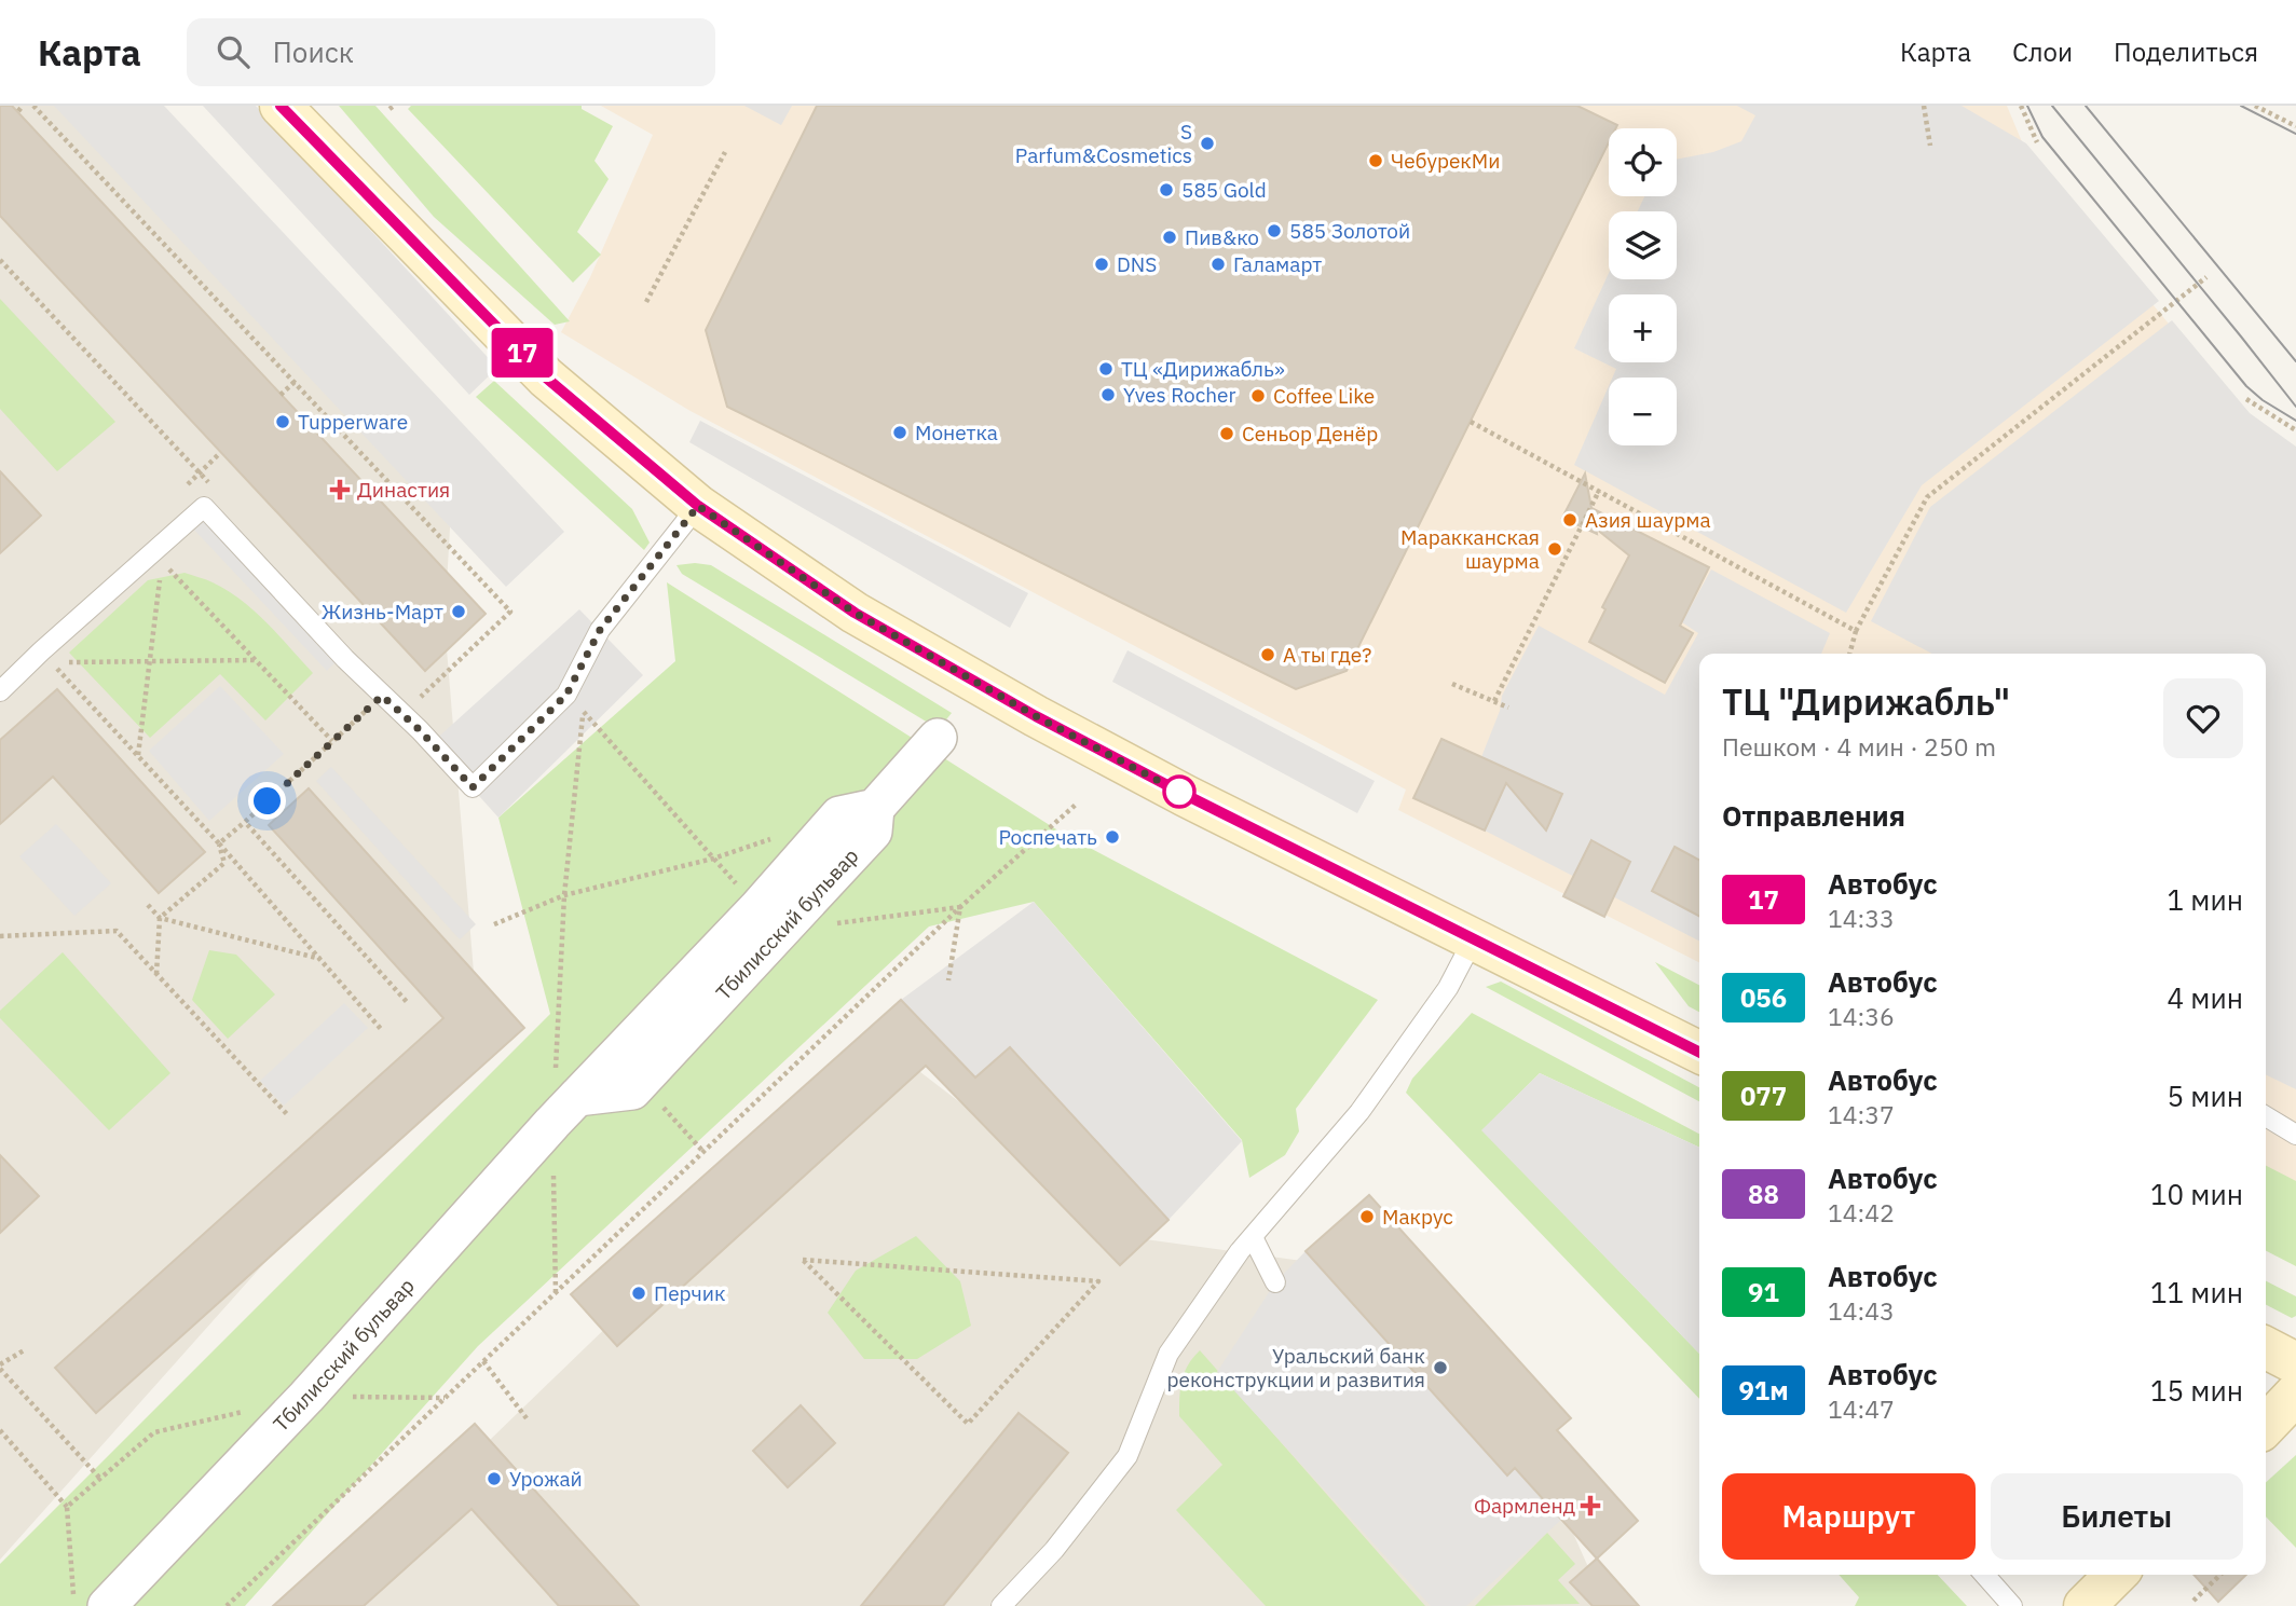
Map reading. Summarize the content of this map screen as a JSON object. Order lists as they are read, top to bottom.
{
  "streets": {
    "street": ["Тбилисский бульвар"]
  },
  "places": {
    "other": [
      "S Parfum&Cosmetics",
      "ЧебурекМи",
      "585 Gold",
      "585 Золотой",
      "Пив&ко",
      "DNS",
      "Галамарт",
      "ТЦ «Дирижабль»",
      "Yves Rocher",
      "Coffee Like",
      "Tupperware",
      "Монетка",
      "Сеньор Денёр",
      "Азия шаурма",
      "Маракканская шаурма",
      "Жизнь-Март",
      "А ты где?",
      "Роспечать",
      "Макрус",
      "Перчик",
      "Уральский банк реконструкции и развития",
      "Урожай"
    ],
    "health": ["Династия", "Фармленд"]
  },
  "lines": ["bus line 17"],
  "page": {
    "header": "Карта",
    "search": "Поиск",
    "nav": ["Карта", "Слои", "Поделиться"],
    "on_map": "17",
    "map_buttons": ["+", "−"],
    "heading": [
      ["ТЦ \"Дирижабль\"", "Пешком · 4 мин · 250 m"],
      "Отправления"
    ],
    "list": [
      {
        "mark": "17",
        "name": "Автобус",
        "note": "14:33",
        "value": "1 мин"
      },
      {
        "mark": "056",
        "name": "Автобус",
        "note": "14:36",
        "value": "4 мин"
      },
      {
        "mark": "077",
        "name": "Автобус",
        "note": "14:37",
        "value": "5 мин"
      },
      {
        "mark": "88",
        "name": "Автобус",
        "note": "14:42",
        "value": "10 мин"
      },
      {
        "mark": "91",
        "name": "Автобус",
        "note": "14:43",
        "value": "11 мин"
      },
      {
        "mark": "91м",
        "name": "Автобус",
        "note": "14:47",
        "value": "15 мин"
      }
    ],
    "buttons": ["Маршрут", "Билеты"]
  }
}
